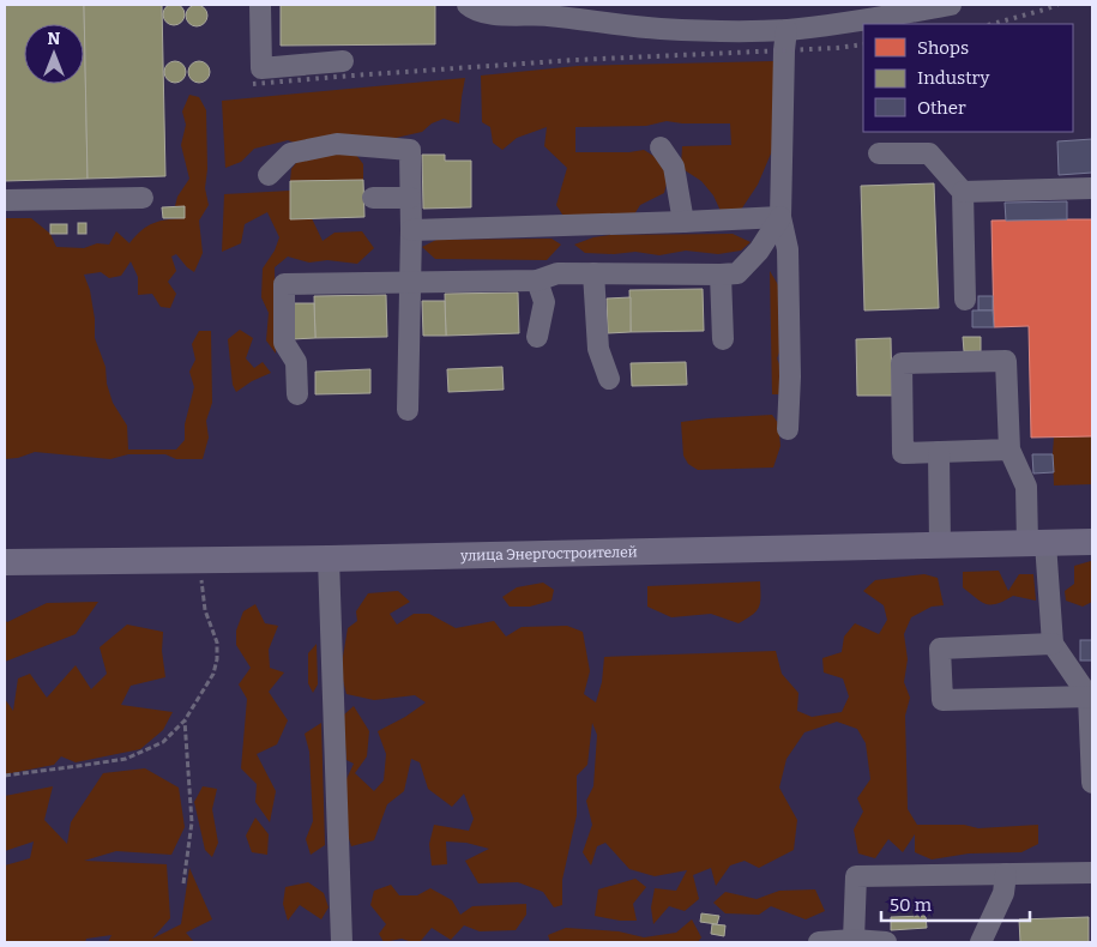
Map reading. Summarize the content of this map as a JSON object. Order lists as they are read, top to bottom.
{
  "streets": {
    "main road": ["улица Энергостроителей"]
  },
  "legend": ["Shops", "Industry", "Other"],
  "scale_bar": "50 m",
  "north": "top"
}
